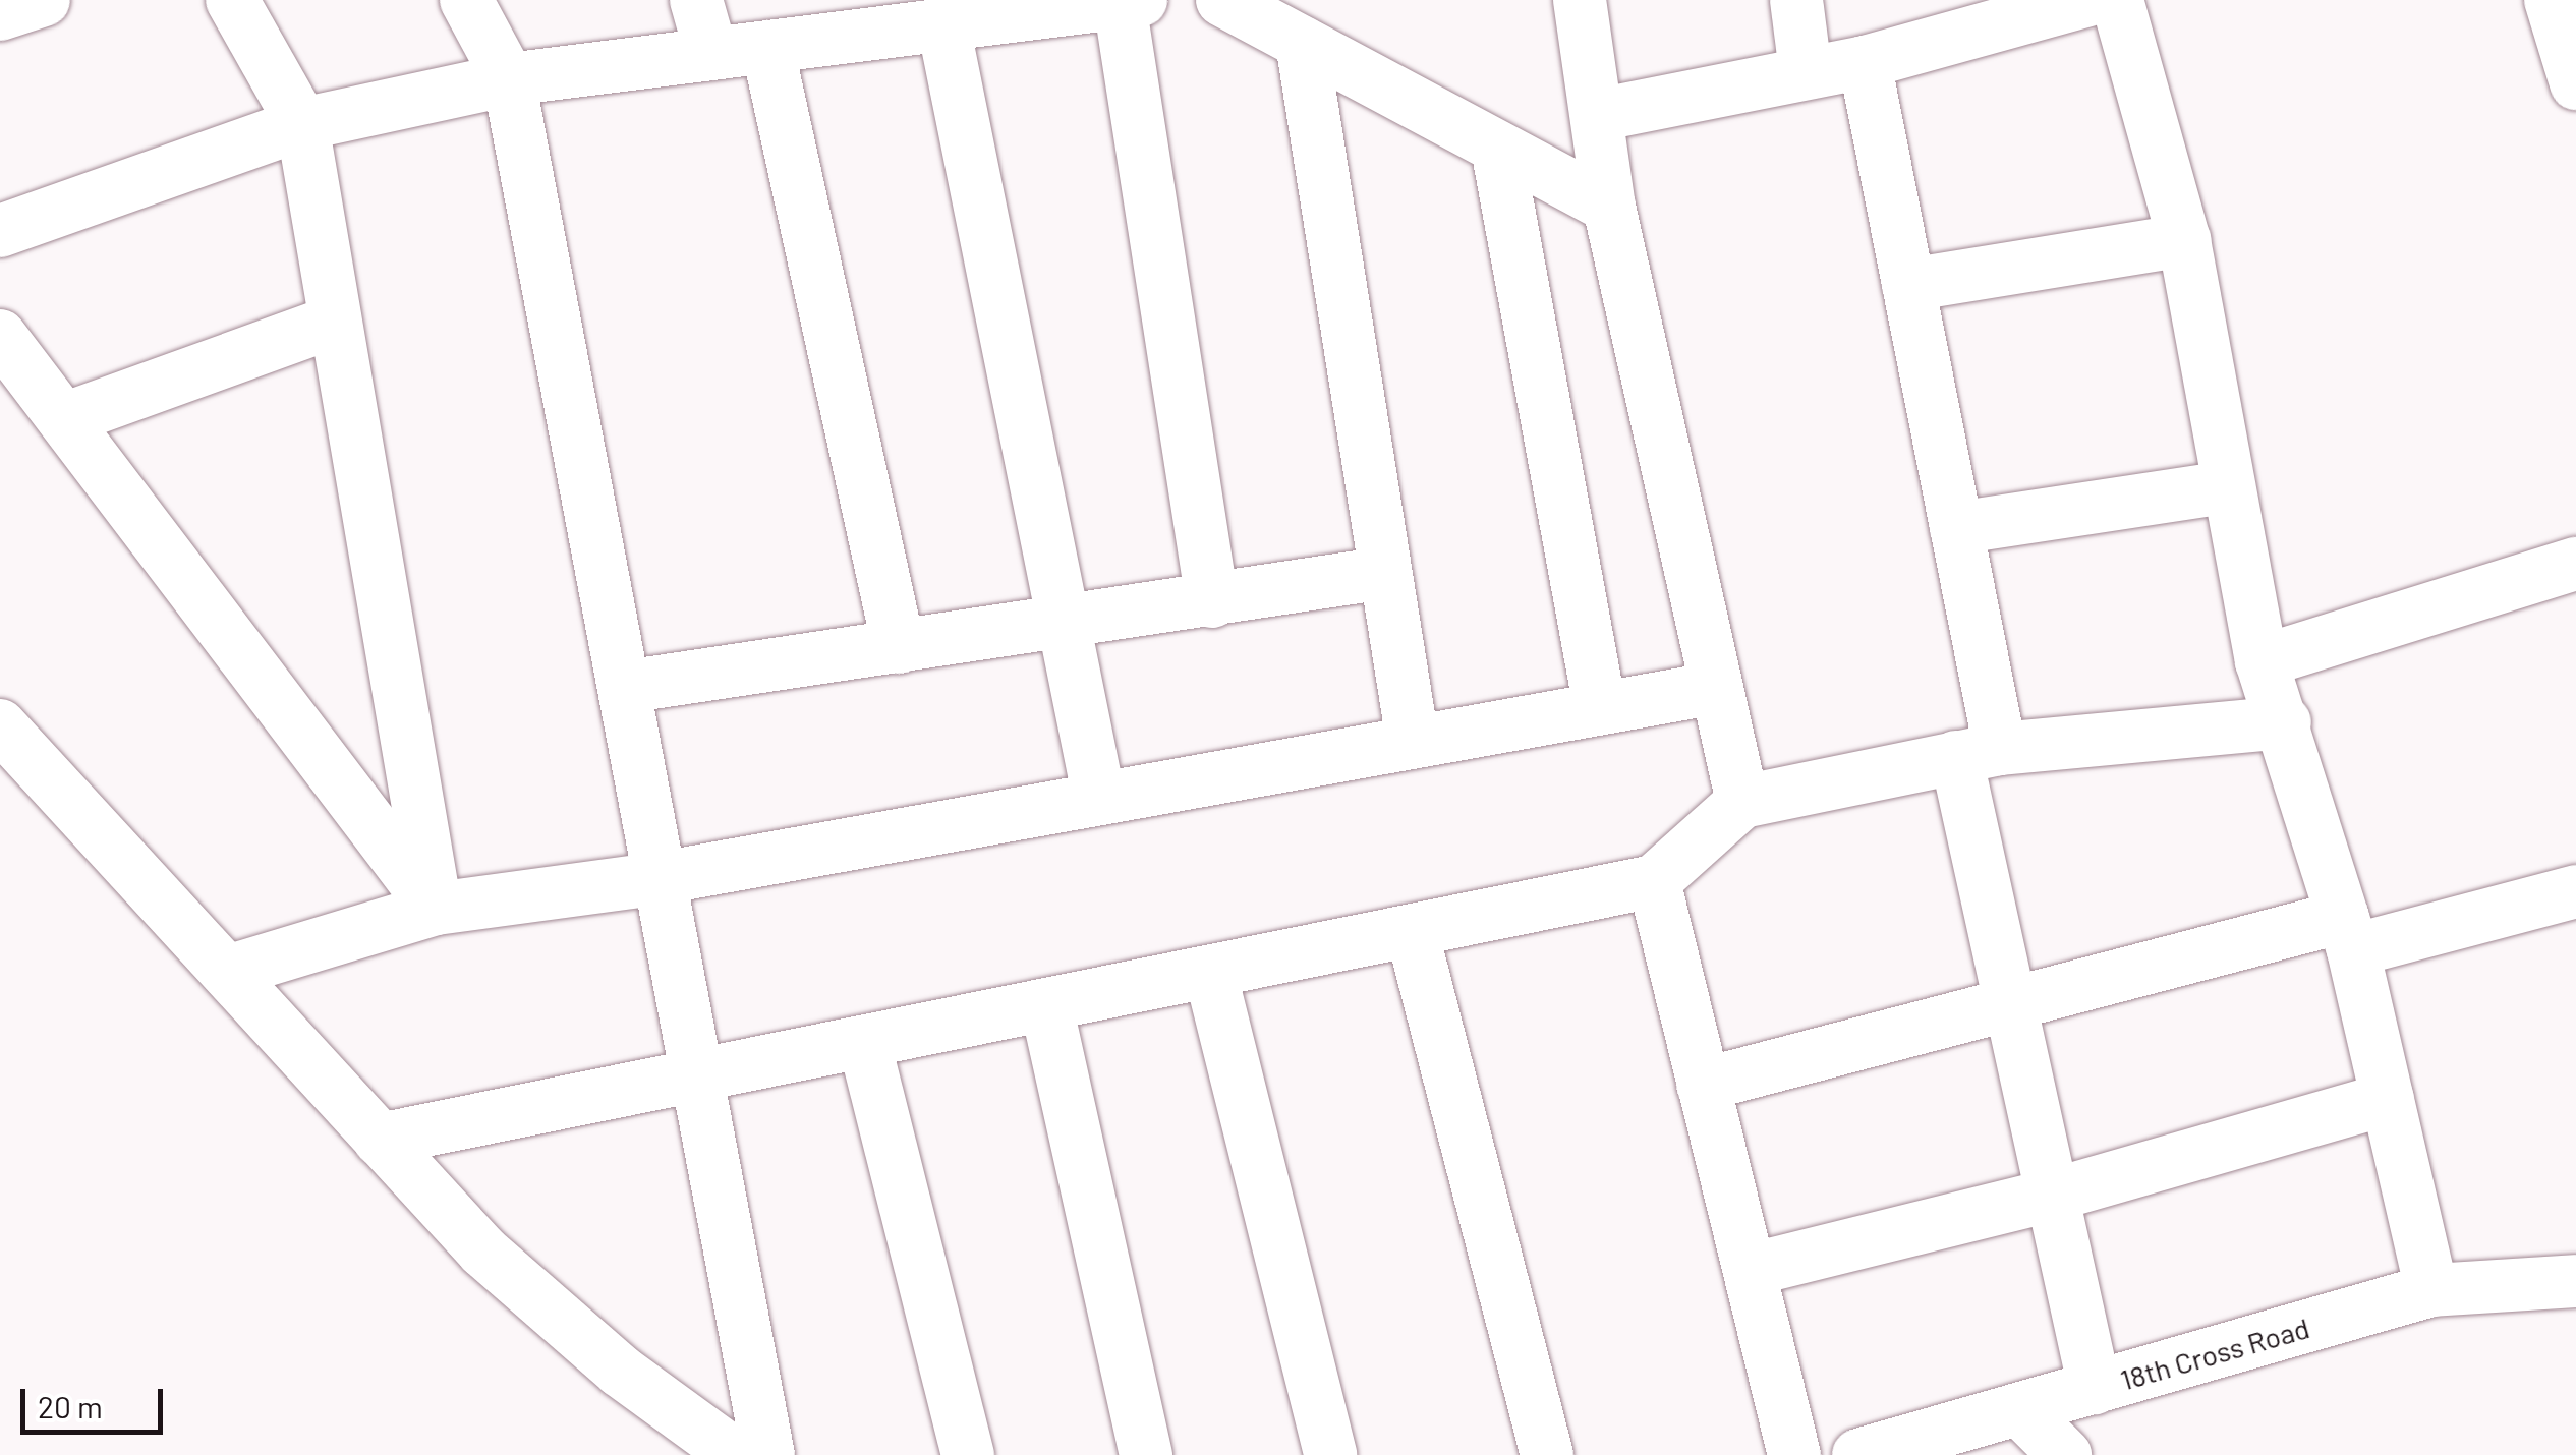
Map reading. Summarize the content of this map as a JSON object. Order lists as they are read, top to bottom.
{
  "streets": {
    "street": ["18th Cross Road"]
  },
  "scale_bar": "20 m"
}
